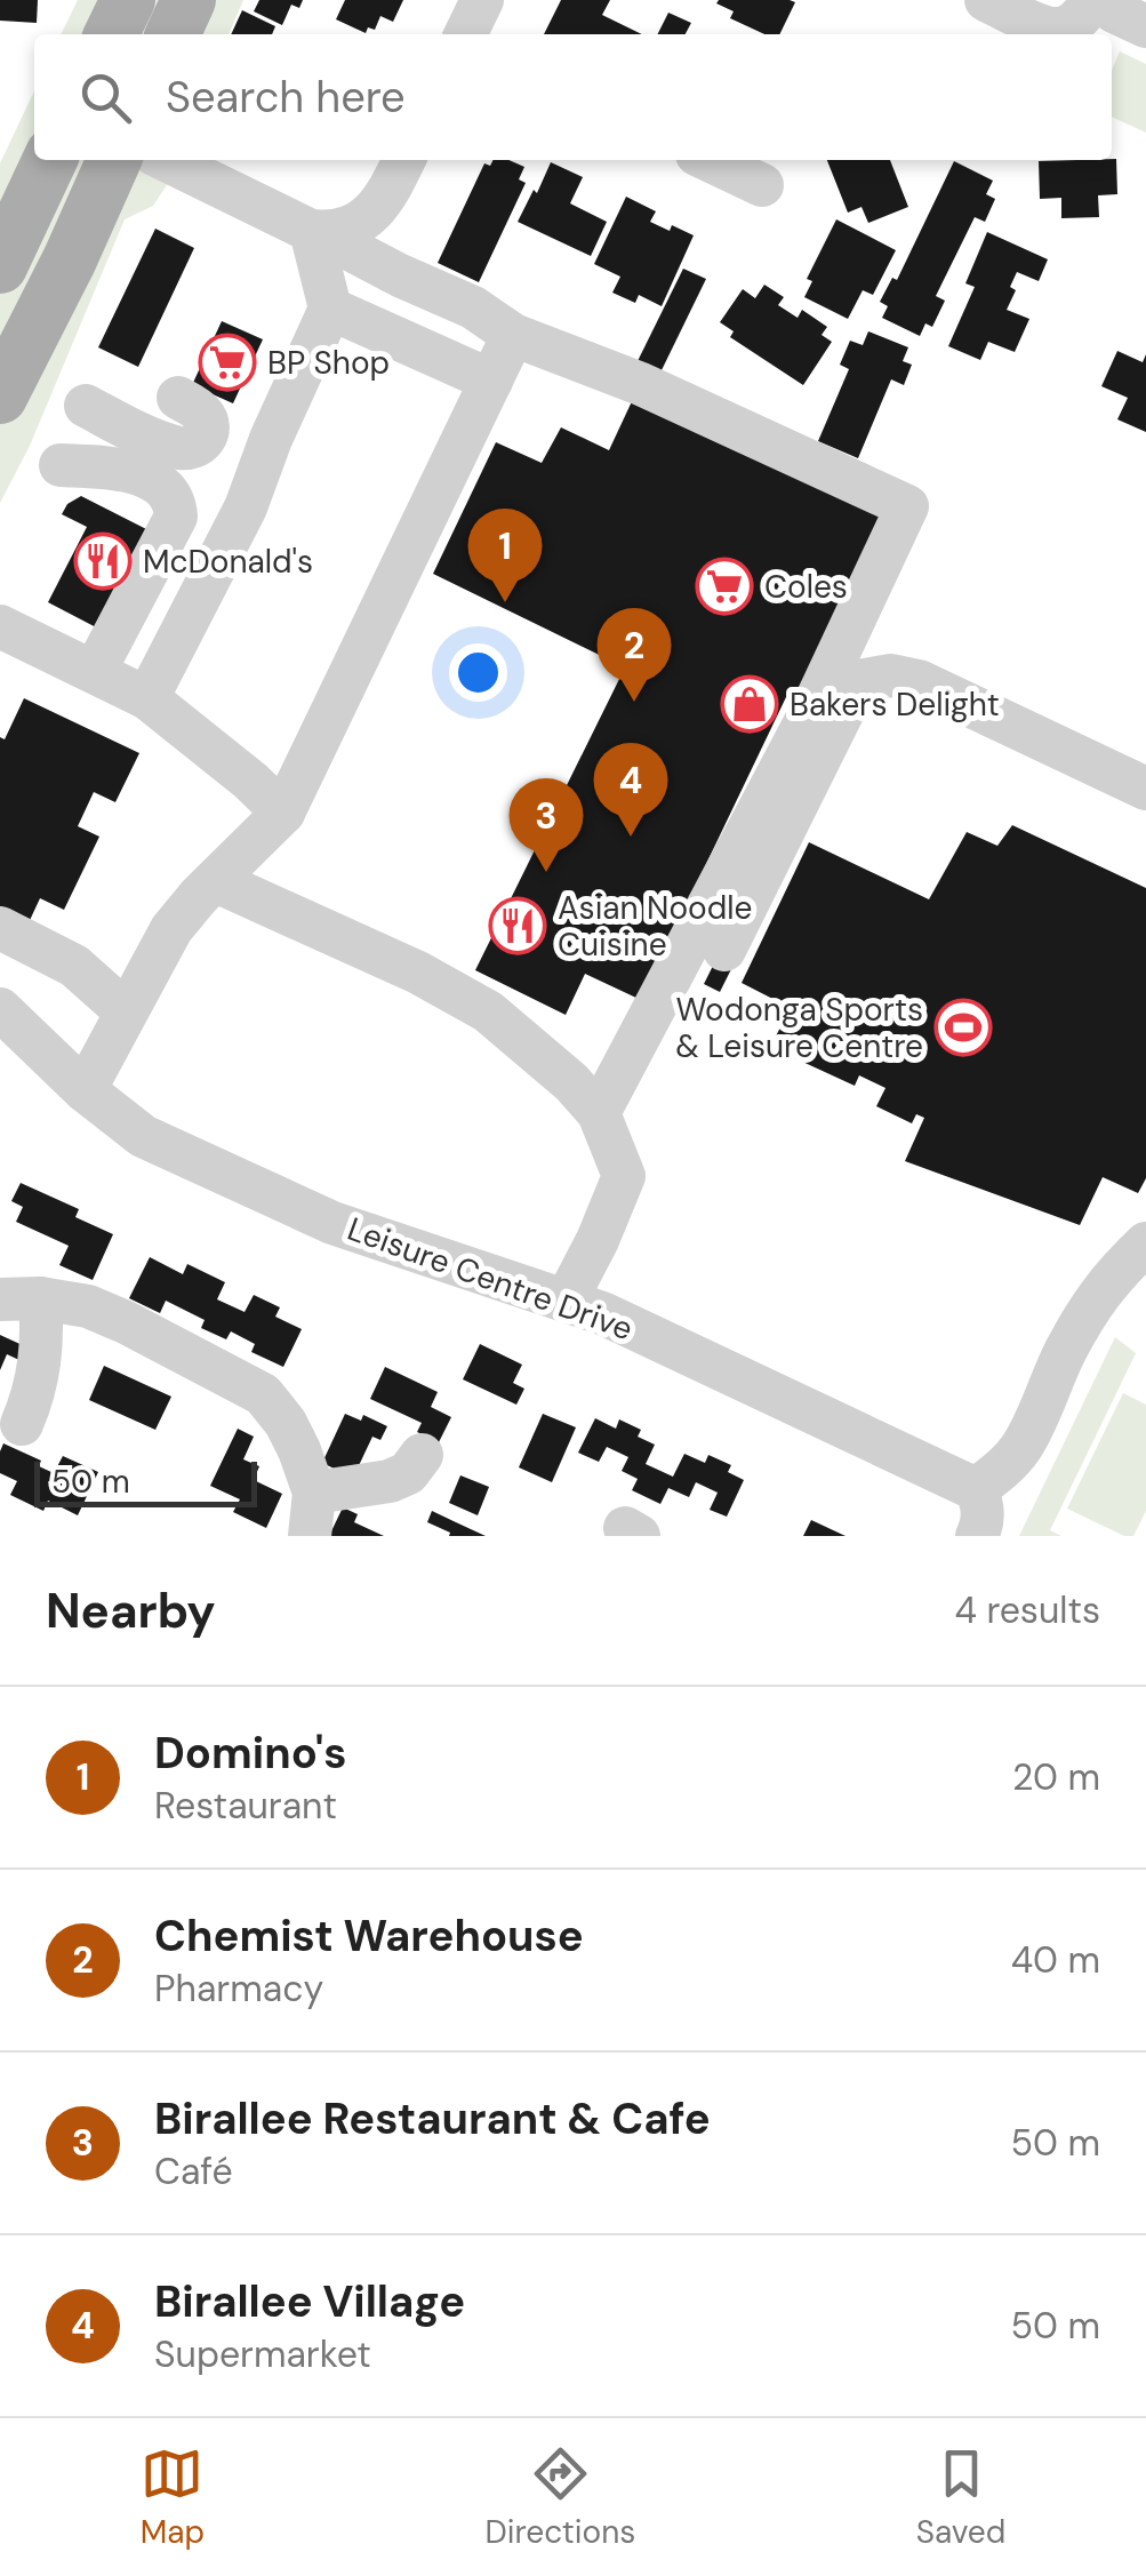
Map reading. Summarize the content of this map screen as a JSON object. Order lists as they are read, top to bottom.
{
  "streets": {
    "street": ["Leisure Centre Drive"]
  },
  "places": {
    "supermarket": ["BP Shop", "Coles"],
    "restaurant": ["McDonald's", "Asian Noodle Cuisine"],
    "shop": ["Bakers Delight"],
    "sports": ["Wodonga Sports & Leisure Centre"]
  },
  "scale_bar": "50 m",
  "page": {
    "search": "Search here",
    "pins": [
      "1",
      "2",
      "4",
      "3"
    ],
    "scale": "50 m",
    "heading": ["Nearby", "4 results"],
    "list": [
      {
        "mark": "1",
        "name": "Domino's",
        "note": "Restaurant",
        "value": "20 m"
      },
      {
        "mark": "2",
        "name": "Chemist Warehouse",
        "note": "Pharmacy",
        "value": "40 m"
      },
      {
        "mark": "3",
        "name": "Birallee Restaurant & Cafe",
        "note": "Café",
        "value": "50 m"
      },
      {
        "mark": "4",
        "name": "Birallee Village",
        "note": "Supermarket",
        "value": "50 m"
      }
    ],
    "nav": ["Map", "Directions", "Saved"]
  }
}
